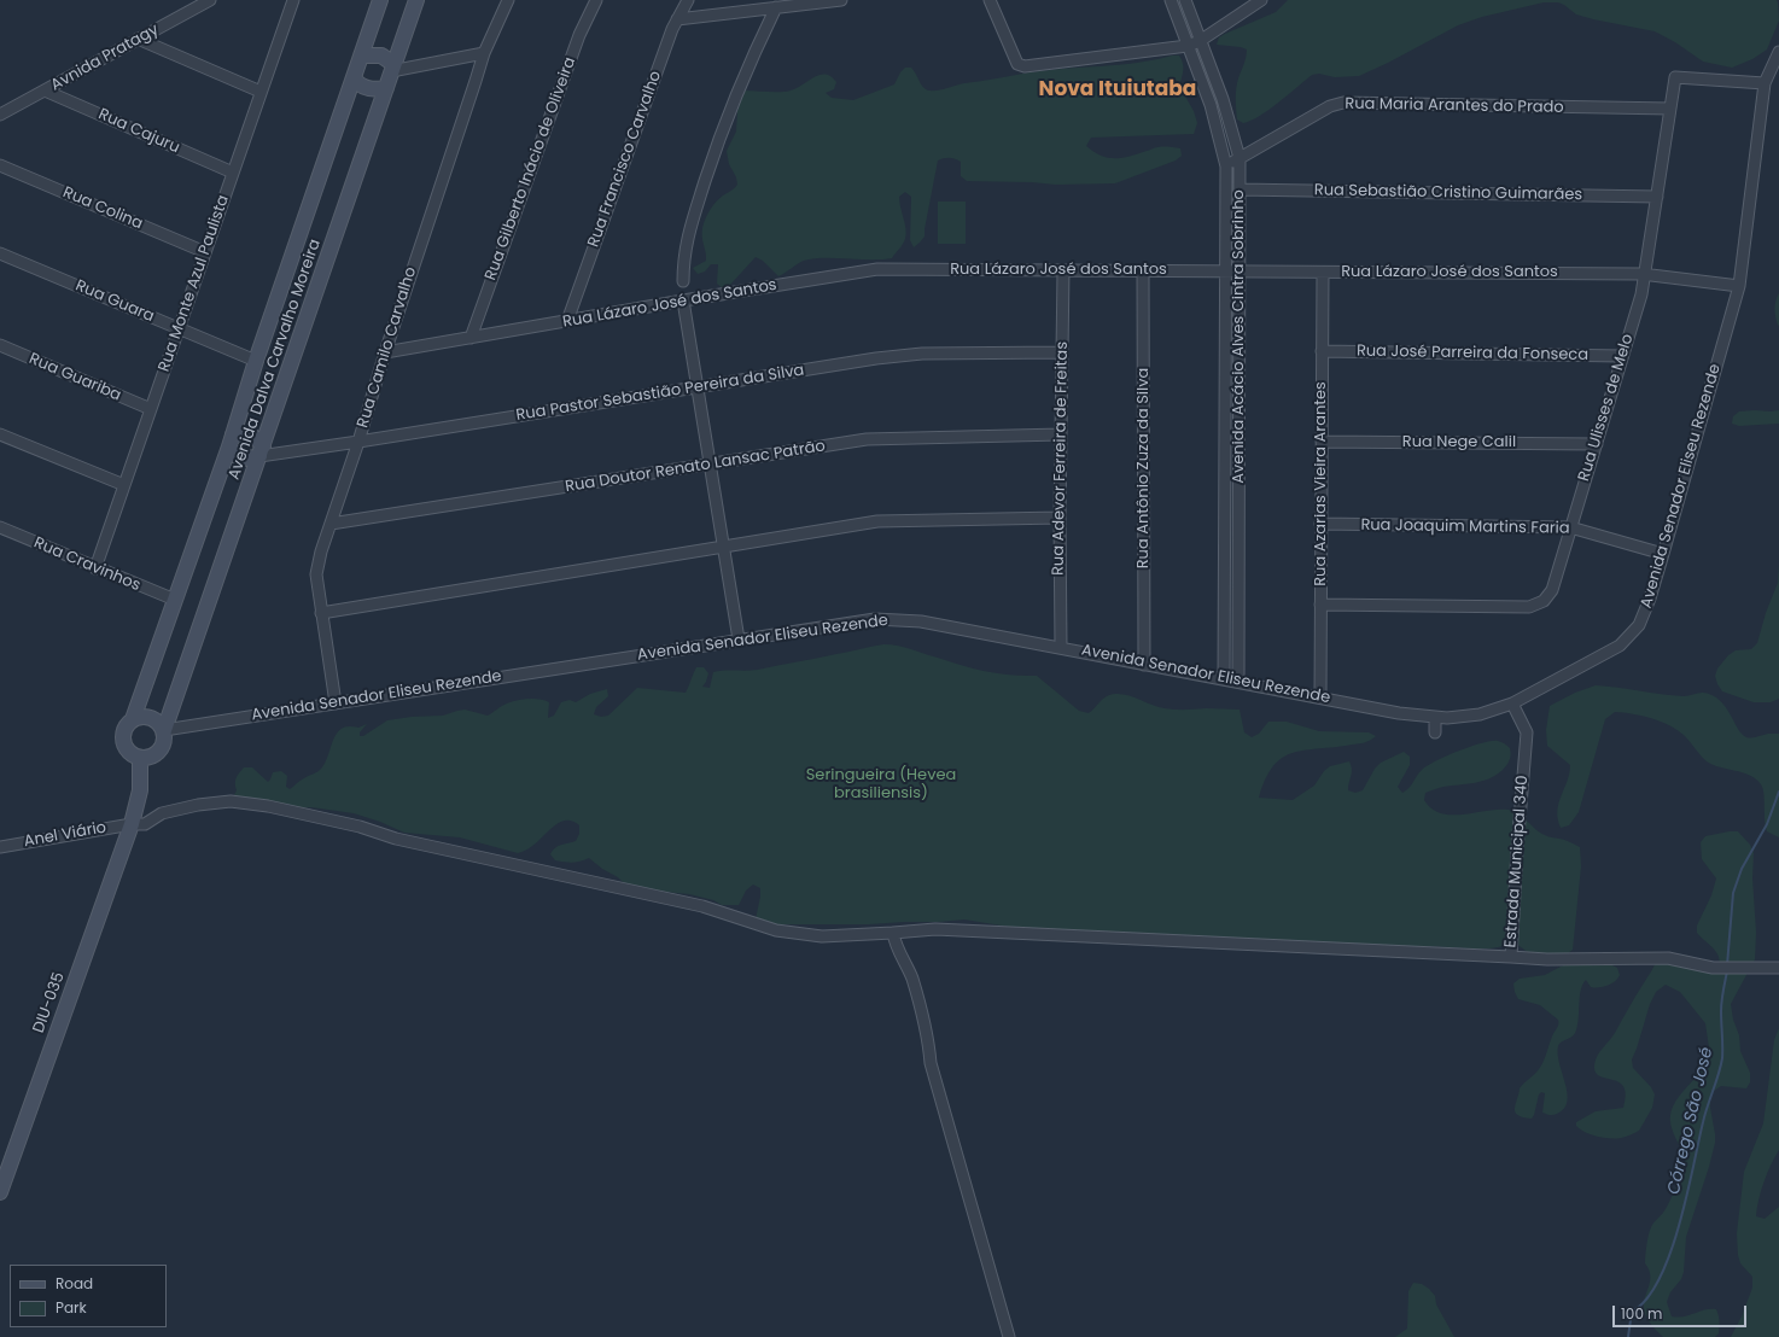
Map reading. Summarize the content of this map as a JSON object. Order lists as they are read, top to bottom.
{
  "streets": {
    "street": [
      "Avnida Pratagy",
      "Rua Maria Arantes do Prado",
      "Rua Cajuru",
      "Rua Francisco Carvalho",
      "Rua Gilberto Inácio de Oliveira",
      "Rua Sebastião Cristino Guimarães",
      "Rua Colina",
      "Rua Lázaro José dos Santos",
      "Rua Monte Azul Paulista",
      "Rua Guara",
      "Avenida Acácio Alves Cintra Sobrinho",
      "Rua Camilo Carvalho",
      "Rua José Parreira da Fonseca",
      "Avenida Dalva Carvalho Moreira",
      "Rua Guariba",
      "Rua Pastor Sebastião Pereira da Silva",
      "Rua Ulisses de Melo",
      "Rua Nege Calil",
      "Rua Adevor Ferreira de Freitas",
      "Rua Doutor Renato Lansac Patrão",
      "Rua Antônio Zuza da Silva",
      "Rua Azarias Vieira Arantes",
      "Avenida Senador Eliseu Rezende",
      "Rua Joaquim Martins Faria",
      "Rua Cravinhos",
      "Anel Viário",
      "Estrada Municipal 340",
      "DIU-035"
    ]
  },
  "crossings": [
    ["Avnida Pratagy", "Rua Cajuru"],
    ["Rua Maria Arantes do Prado", "Avenida Acácio Alves Cintra Sobrinho"],
    ["Rua Maria Arantes do Prado", "Rua Ulisses de Melo"],
    ["Rua Cajuru", "Rua Monte Azul Paulista"],
    ["Rua Francisco Carvalho", "Rua Lázaro José dos Santos"],
    ["Rua Gilberto Inácio de Oliveira", "Rua Lázaro José dos Santos"],
    ["Rua Sebastião Cristino Guimarães", "Avenida Acácio Alves Cintra Sobrinho"],
    ["Rua Sebastião Cristino Guimarães", "Rua Ulisses de Melo"],
    ["Rua Colina", "Rua Monte Azul Paulista"],
    ["Rua Lázaro José dos Santos", "Avenida Acácio Alves Cintra Sobrinho"],
    ["Rua Lázaro José dos Santos", "Rua Camilo Carvalho"],
    ["Rua Lázaro José dos Santos", "Rua Ulisses de Melo"],
    ["Rua Lázaro José dos Santos", "Rua Adevor Ferreira de Freitas"],
    ["Rua Lázaro José dos Santos", "Rua Antônio Zuza da Silva"],
    ["Rua Lázaro José dos Santos", "Rua Azarias Vieira Arantes"],
    ["Rua Lázaro José dos Santos", "Avenida Senador Eliseu Rezende"],
    ["Rua Monte Azul Paulista", "Rua Guara"],
    ["Rua Monte Azul Paulista", "Rua Guariba"],
    ["Rua Monte Azul Paulista", "Rua Cravinhos"],
    ["Rua Guara", "Avenida Dalva Carvalho Moreira"],
    ["Avenida Acácio Alves Cintra Sobrinho", "Avenida Senador Eliseu Rezende"],
    ["Rua Camilo Carvalho", "Rua Pastor Sebastião Pereira da Silva"],
    ["Rua Camilo Carvalho", "Rua Doutor Renato Lansac Patrão"],
    ["Rua Camilo Carvalho", "Avenida Senador Eliseu Rezende"],
    ["Rua José Parreira da Fonseca", "Rua Ulisses de Melo"],
    ["Rua José Parreira da Fonseca", "Rua Azarias Vieira Arantes"],
    ["Avenida Dalva Carvalho Moreira", "Rua Pastor Sebastião Pereira da Silva"],
    ["Avenida Dalva Carvalho Moreira", "Avenida Senador Eliseu Rezende"],
    ["Avenida Dalva Carvalho Moreira", "Rua Cravinhos"],
    ["Rua Pastor Sebastião Pereira da Silva", "Rua Adevor Ferreira de Freitas"],
    ["Rua Ulisses de Melo", "Rua Nege Calil"],
    ["Rua Ulisses de Melo", "Rua Azarias Vieira Arantes"],
    ["Rua Ulisses de Melo", "Avenida Senador Eliseu Rezende"],
    ["Rua Ulisses de Melo", "Rua Joaquim Martins Faria"],
    ["Rua Nege Calil", "Rua Azarias Vieira Arantes"],
    ["Rua Adevor Ferreira de Freitas", "Rua Doutor Renato Lansac Patrão"],
    ["Rua Adevor Ferreira de Freitas", "Avenida Senador Eliseu Rezende"],
    ["Rua Antônio Zuza da Silva", "Avenida Senador Eliseu Rezende"],
    ["Rua Azarias Vieira Arantes", "Avenida Senador Eliseu Rezende"],
    ["Rua Azarias Vieira Arantes", "Rua Joaquim Martins Faria"],
    ["Avenida Senador Eliseu Rezende", "Rua Joaquim Martins Faria"],
    ["Avenida Senador Eliseu Rezende", "Estrada Municipal 340"],
    ["Anel Viário", "Estrada Municipal 340"],
    ["Anel Viário", "DIU-035"]
  ],
  "districts": ["Nova Ituiutaba"],
  "water": ["Córrego São José"],
  "parks": ["Seringueira (Hevea brasiliensis)"],
  "legend": ["Road", "Park"],
  "scale_bar": "100 m"
}
